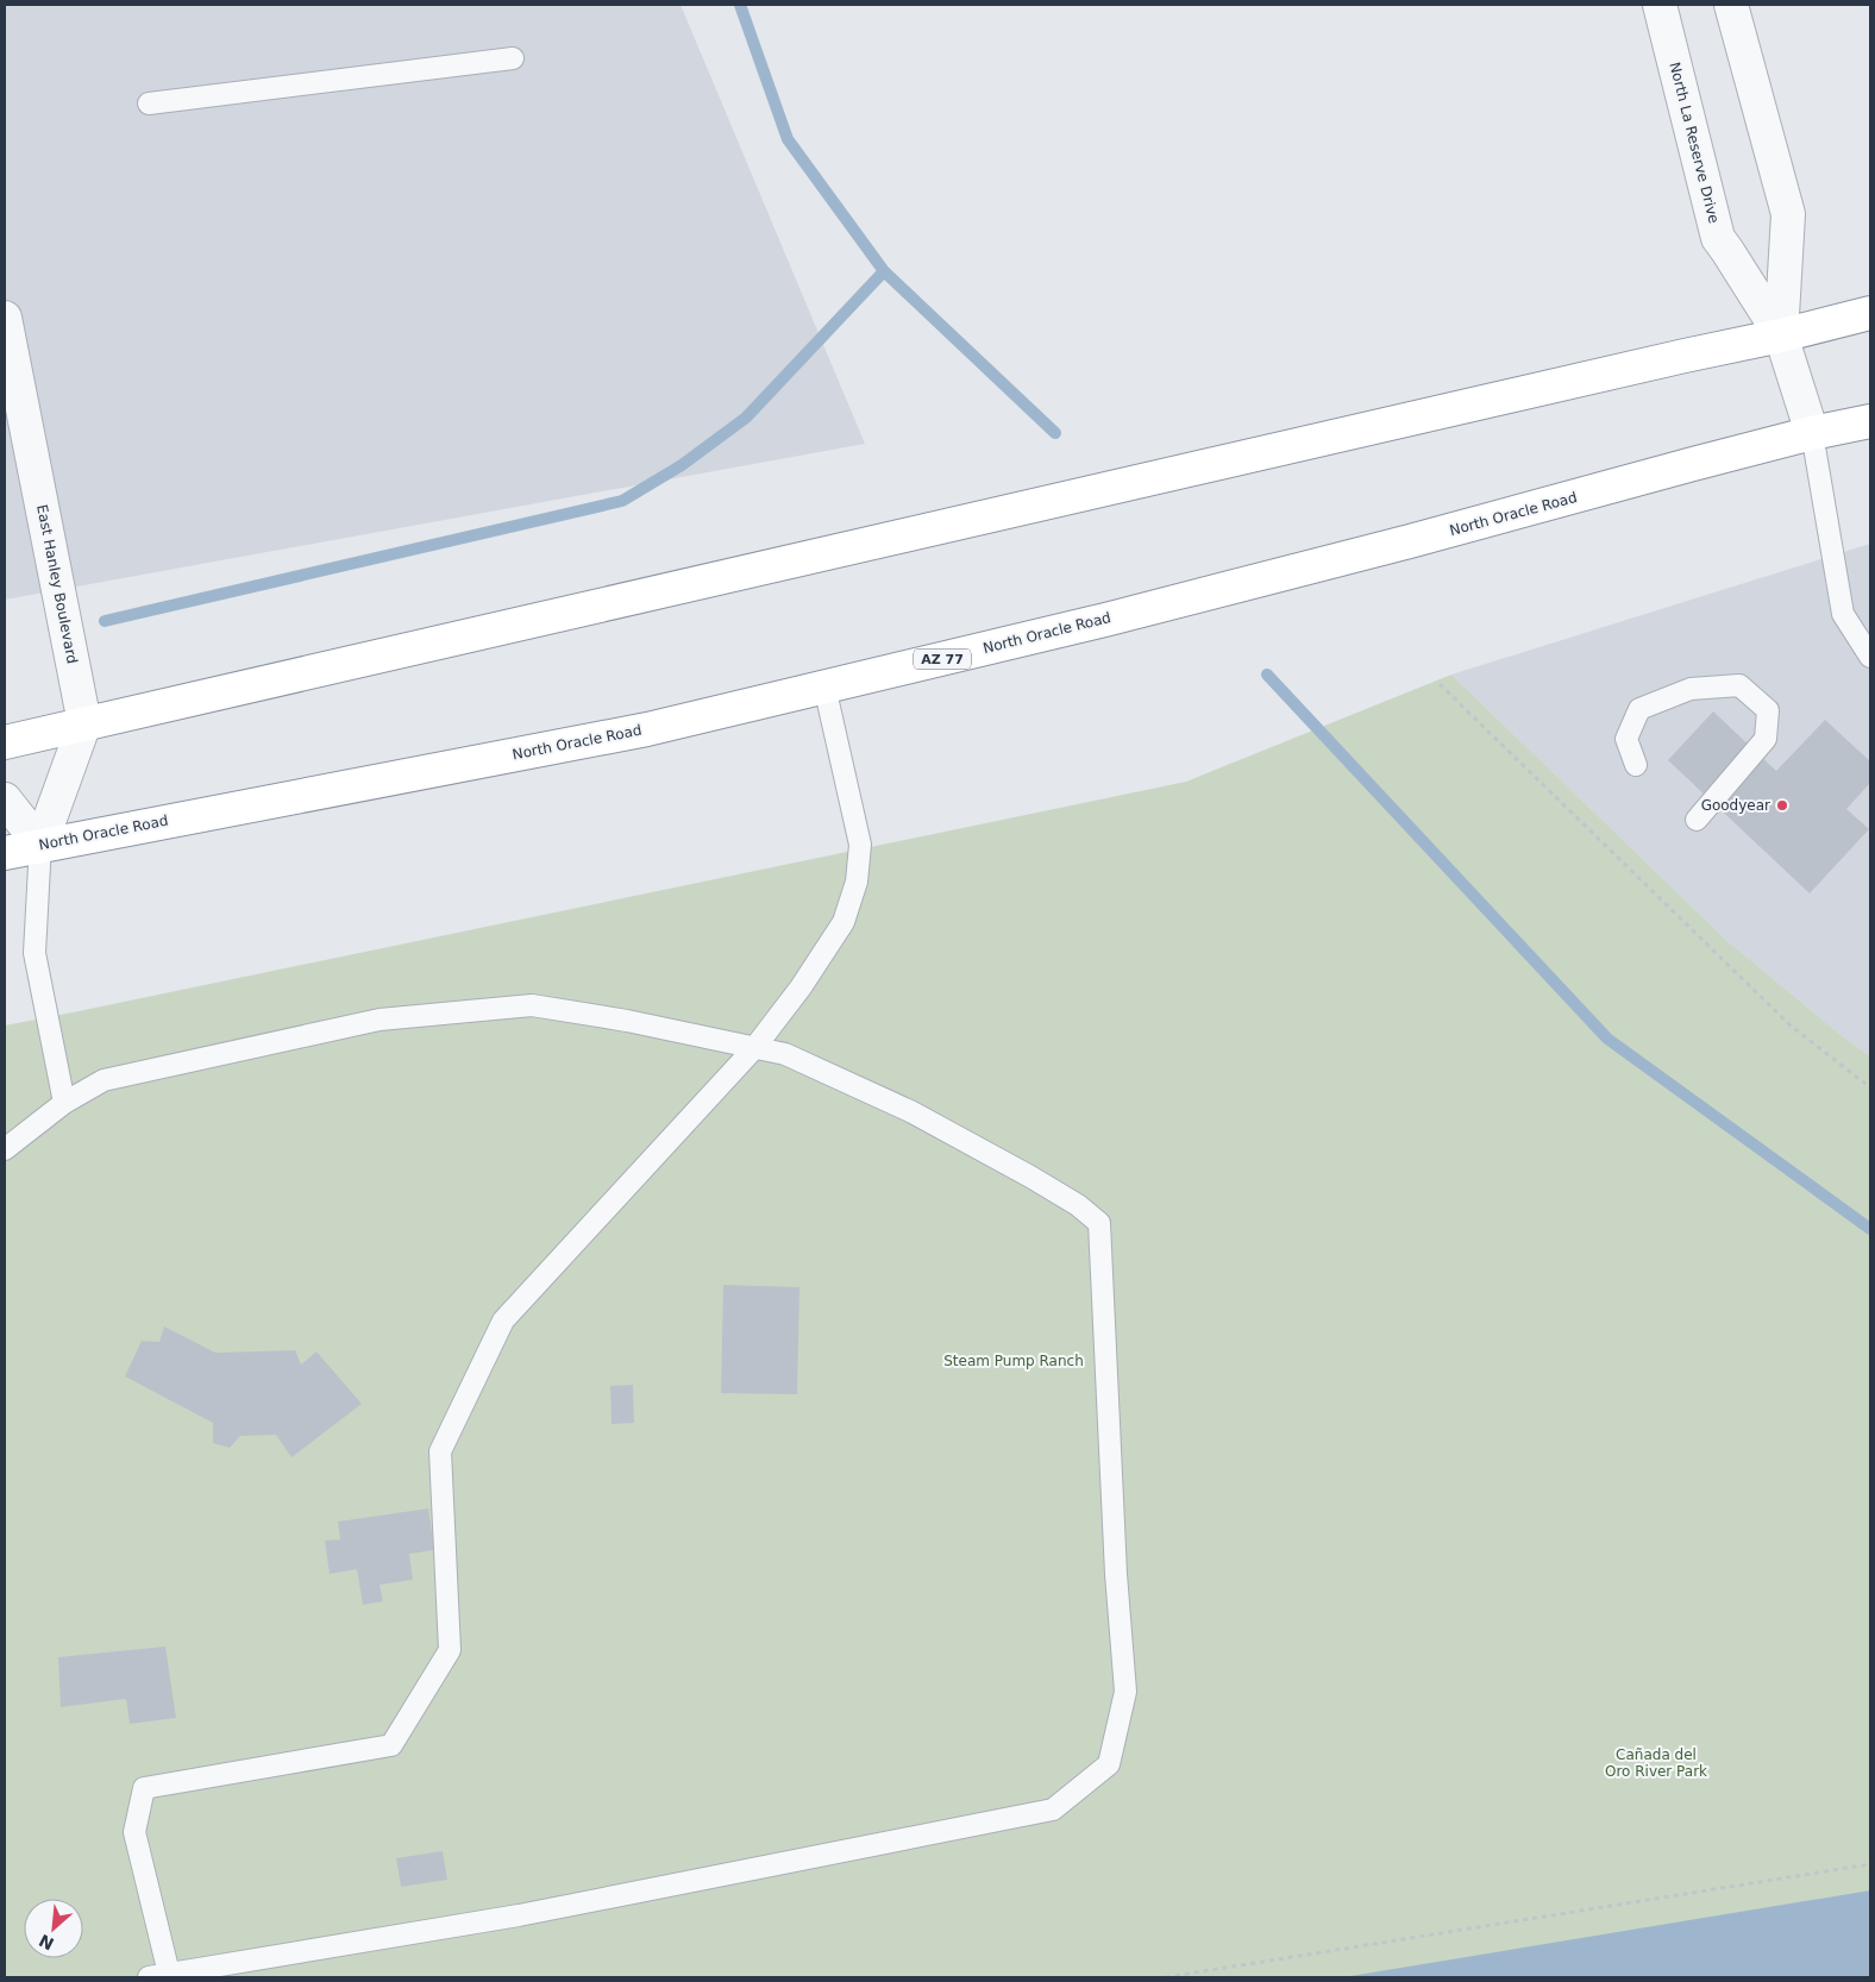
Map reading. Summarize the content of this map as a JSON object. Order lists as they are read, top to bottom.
{
  "streets": {
    "highway": ["North Oracle Road", "AZ 77"],
    "street": ["North La Reserve Drive", "East Hanley Boulevard"]
  },
  "crossings": [
    ["North La Reserve Drive", "North Oracle Road"]
  ],
  "parks": ["Steam Pump Ranch", "Cañada del Oro River Park"],
  "places": ["Goodyear"],
  "north": "bottom left"
}
